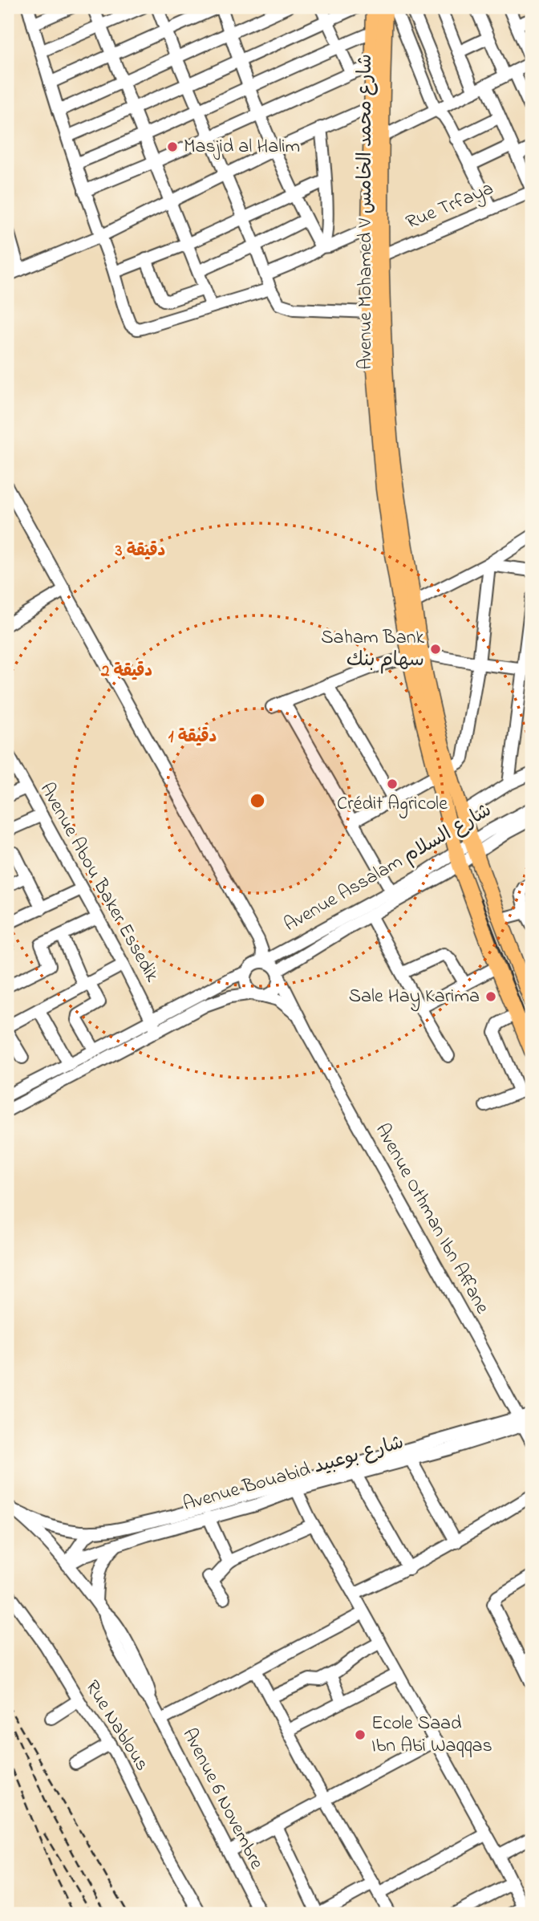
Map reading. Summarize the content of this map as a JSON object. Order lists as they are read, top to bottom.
{
  "streets": {
    "main road": ["Avenue Mohamed V شارع محمد الخامس"],
    "street": [
      "Rue Trfaya",
      "Avenue Assalam شارع السلام",
      "Avenue Abou Baker Essedik",
      "Avenue Othman Ibn Affane",
      "Avenue Bouabid شارع بوعبيد",
      "Rue Nablous",
      "Avenue 6 Novembre"
    ]
  },
  "crossings": [
    ["Rue Trfaya", "Avenue Mohamed V شارع محمد الخامس"],
    ["Avenue Mohamed V شارع محمد الخامس", "Avenue Assalam شارع السلام"],
    ["Avenue Assalam شارع السلام", "Avenue Othman Ibn Affane"],
    ["Avenue Othman Ibn Affane", "Avenue Bouabid شارع بوعبيد"],
    ["Avenue Bouabid شارع بوعبيد", "Avenue 6 Novembre"]
  ],
  "places": [
    "Masjid al Halim",
    "Saham Bank سهام بنك",
    "Crédit Agricole",
    "Sale Hay Karima",
    "Ecole Saad Ibn Abi Waqqas"
  ],
  "rings": ["3 دقيقة", "2 دقيقة", "1 دقيقة"]
}
